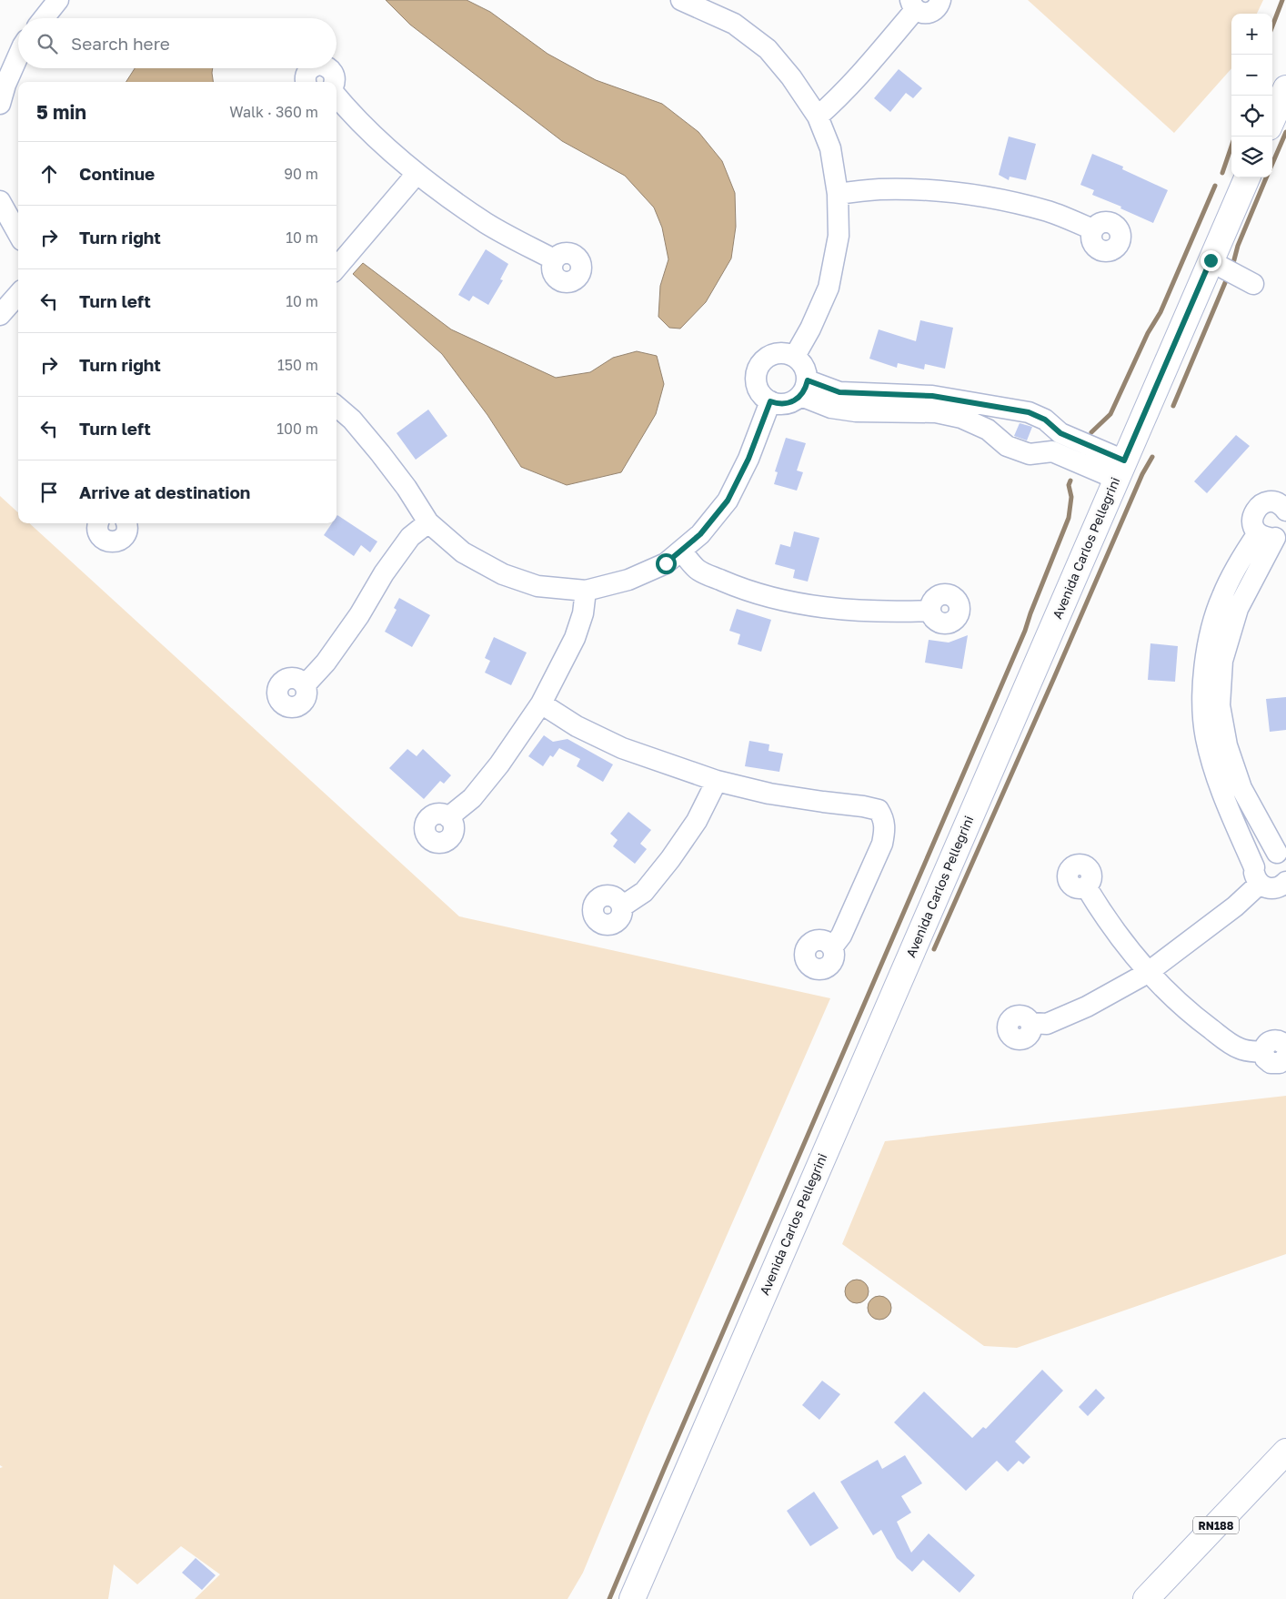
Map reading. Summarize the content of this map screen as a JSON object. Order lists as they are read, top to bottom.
{
  "streets": {
    "main road": ["Avenida Carlos Pellegrini", "RN188"]
  },
  "page": {
    "map_buttons": ["+", "−"],
    "search": "Search here",
    "heading": ["5 min", "Walk · 360 m"],
    "list": [
      ["Continue", "90 m"],
      ["Turn right", "10 m"],
      ["Turn left", "10 m"],
      ["Turn right", "150 m"],
      ["Turn left", "100 m"],
      "Arrive at destination"
    ]
  }
}
